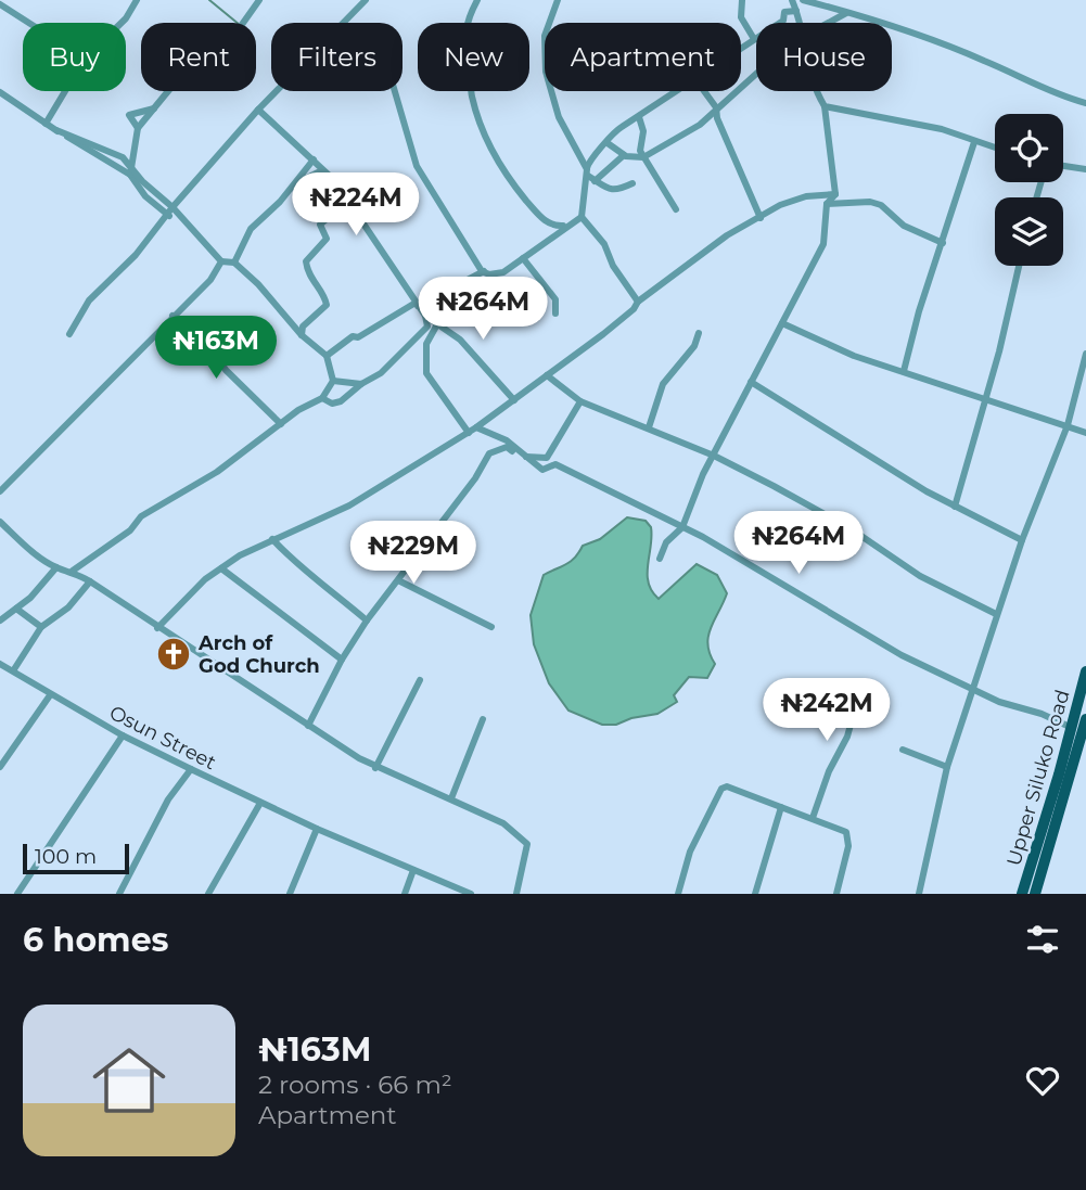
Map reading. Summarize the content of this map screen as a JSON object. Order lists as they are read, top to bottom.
{
  "streets": {
    "main road": ["Upper Siluko Road"],
    "street": ["Osun Street"]
  },
  "places": {
    "church": ["Arch of God Church"]
  },
  "scale_bar": "100 m",
  "page": {
    "chip": [
      "Buy",
      "Rent",
      "Filters",
      "New",
      "Apartment",
      "House"
    ],
    "price": [
      "₦224M",
      "₦264M",
      "₦163M",
      "₦264M",
      "₦229M",
      "₦242M"
    ],
    "scale": "100 m",
    "heading": "6 homes",
    "list": [
      {
        "name": "₦163M",
        "note": "2 rooms · 66 m² · Apartment"
      }
    ]
  }
}
